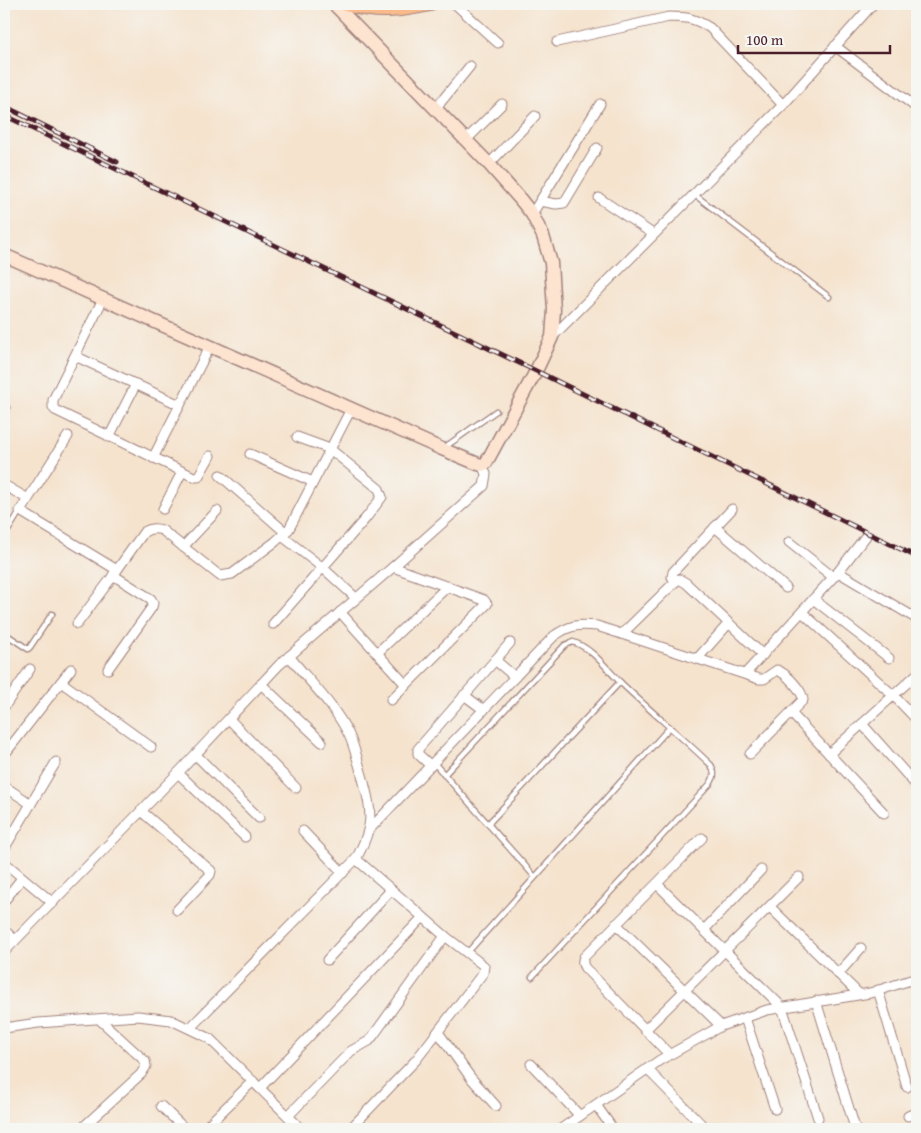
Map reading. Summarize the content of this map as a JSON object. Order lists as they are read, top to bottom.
{
  "scale_bar": "100 m"
}
